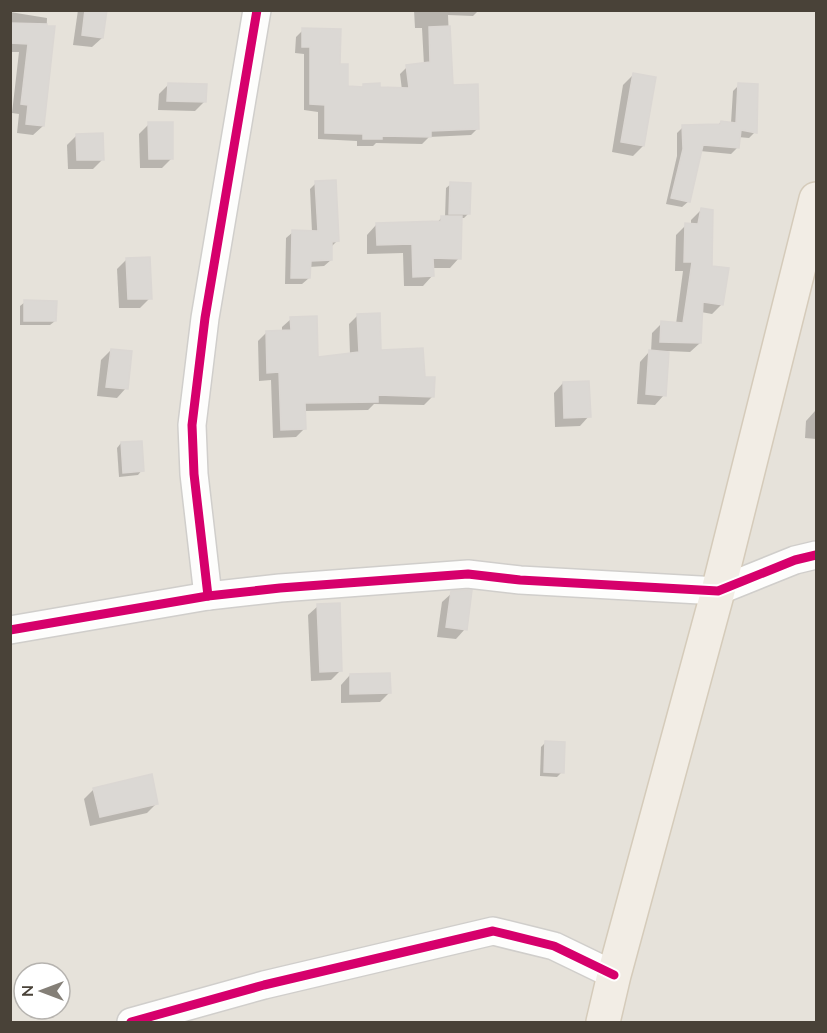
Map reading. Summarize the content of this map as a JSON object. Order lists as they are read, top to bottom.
{
  "north": "left"
}
